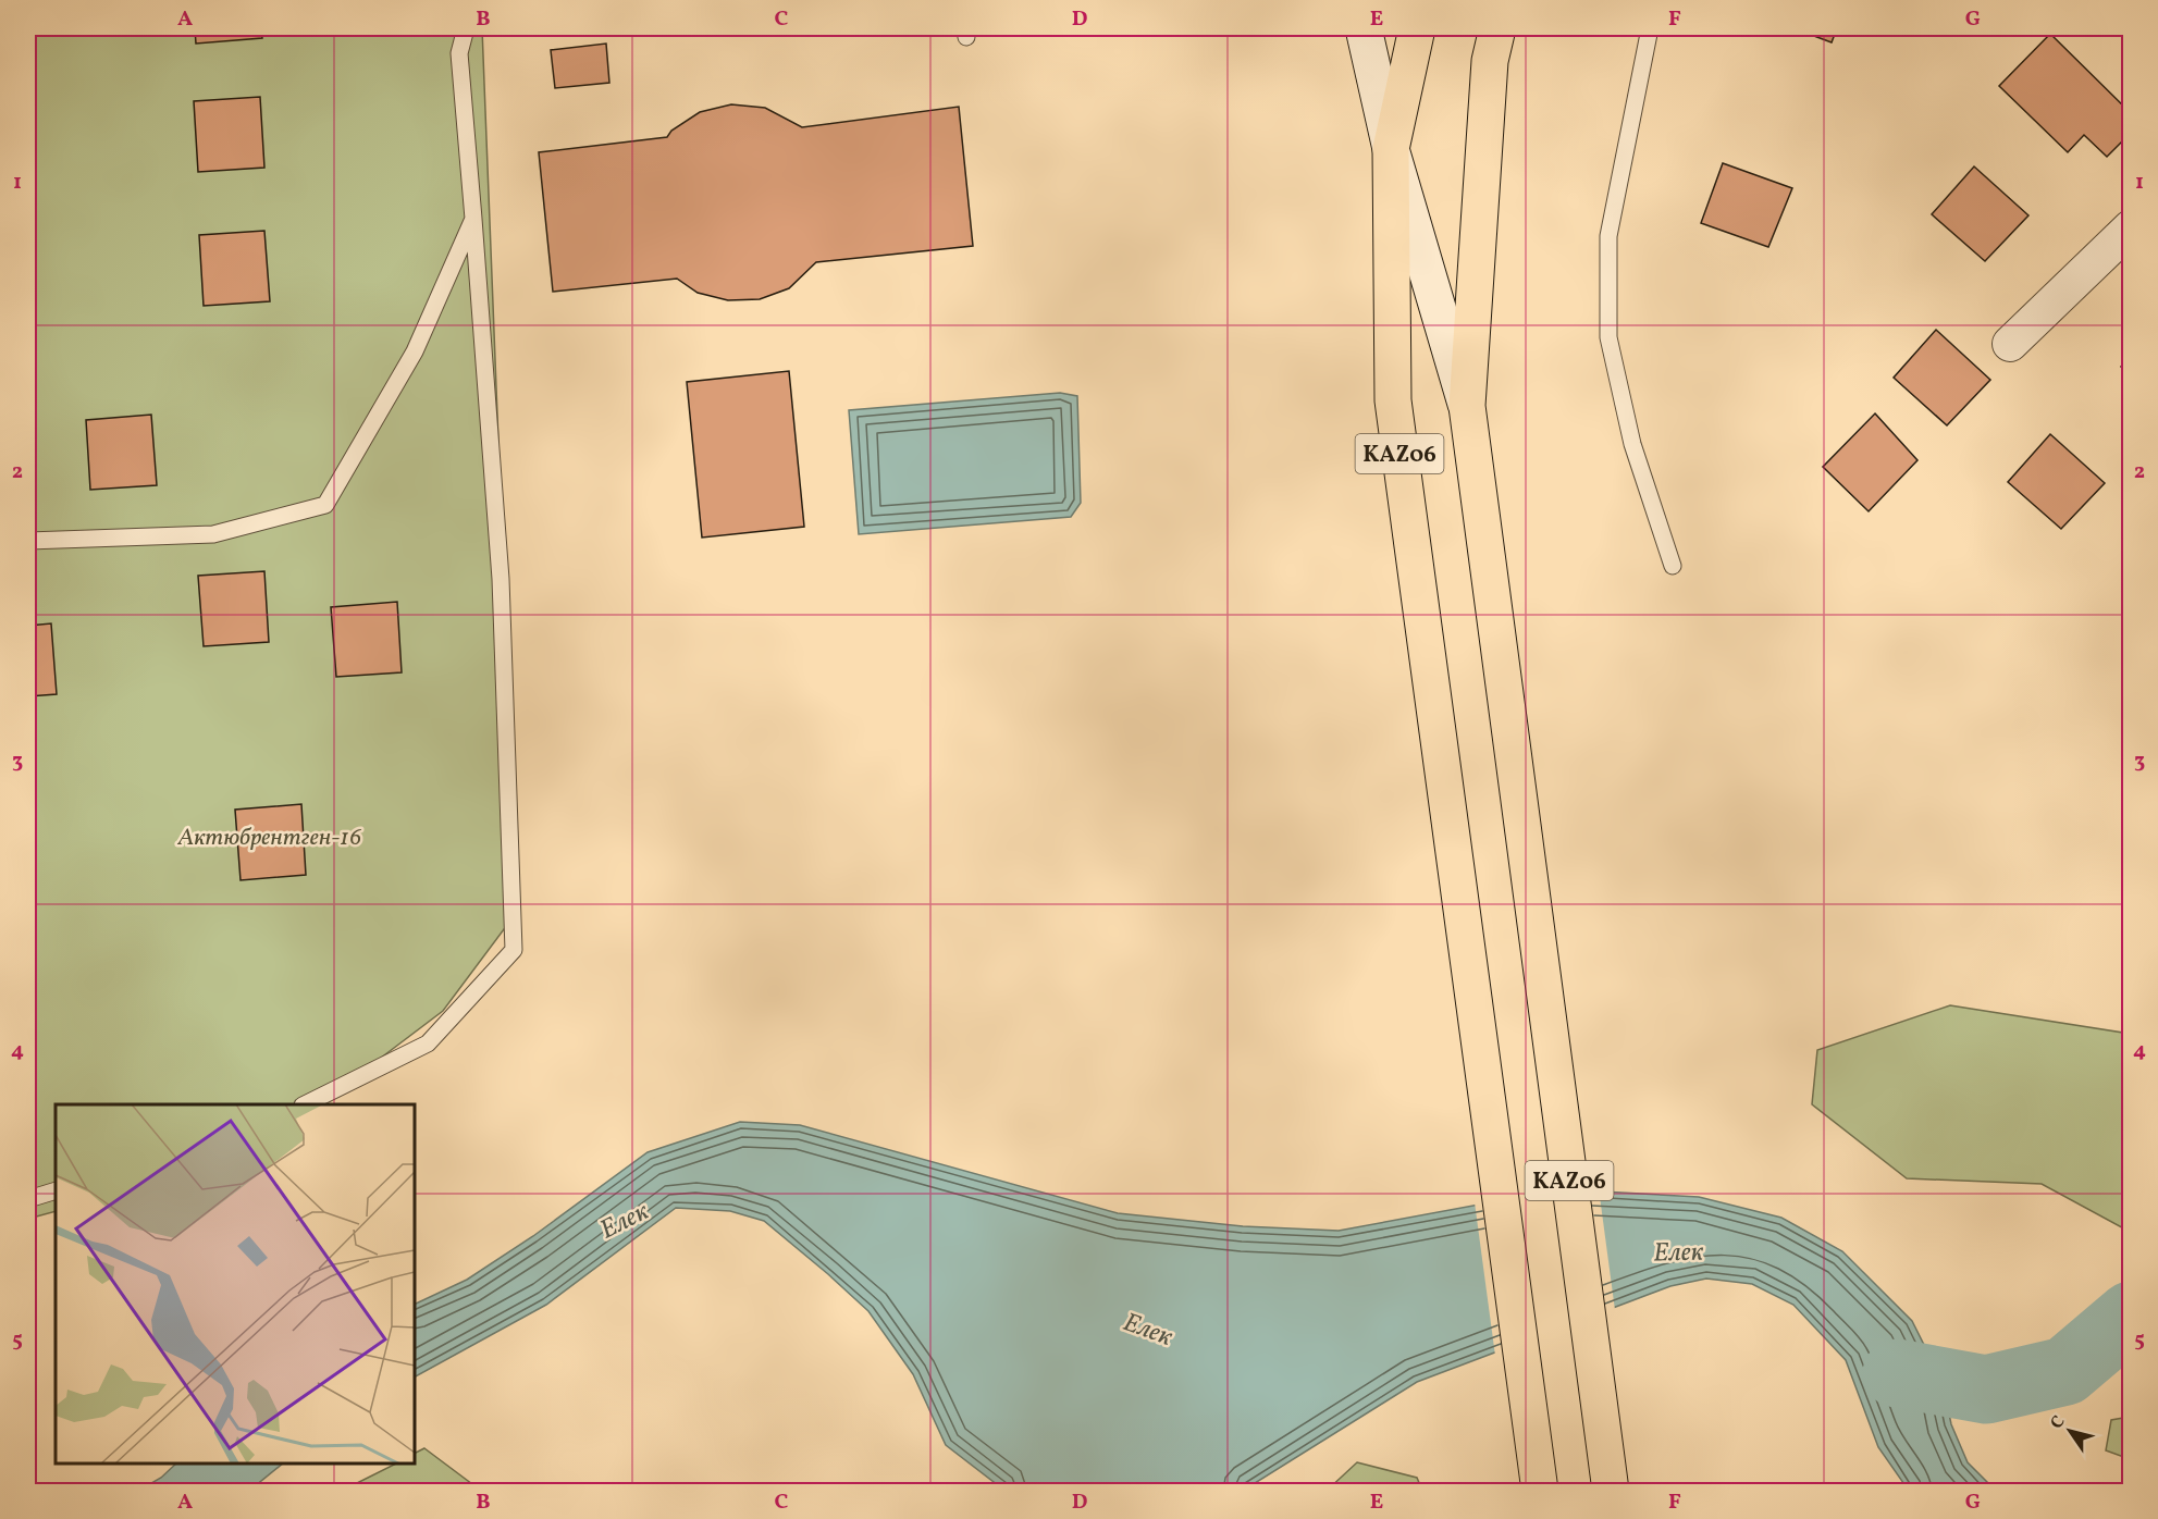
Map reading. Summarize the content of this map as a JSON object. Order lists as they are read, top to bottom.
{
  "streets": {
    "highway": ["KАZ06"]
  },
  "water": ["Елек"],
  "parks": ["Актюбрентген-16"],
  "north": "top left",
  "grid": {
    "columns": [
      "A",
      "B",
      "C",
      "D",
      "E",
      "F",
      "G"
    ],
    "rows": [
      "1",
      "2",
      "3",
      "4",
      "5"
    ]
  }
}
